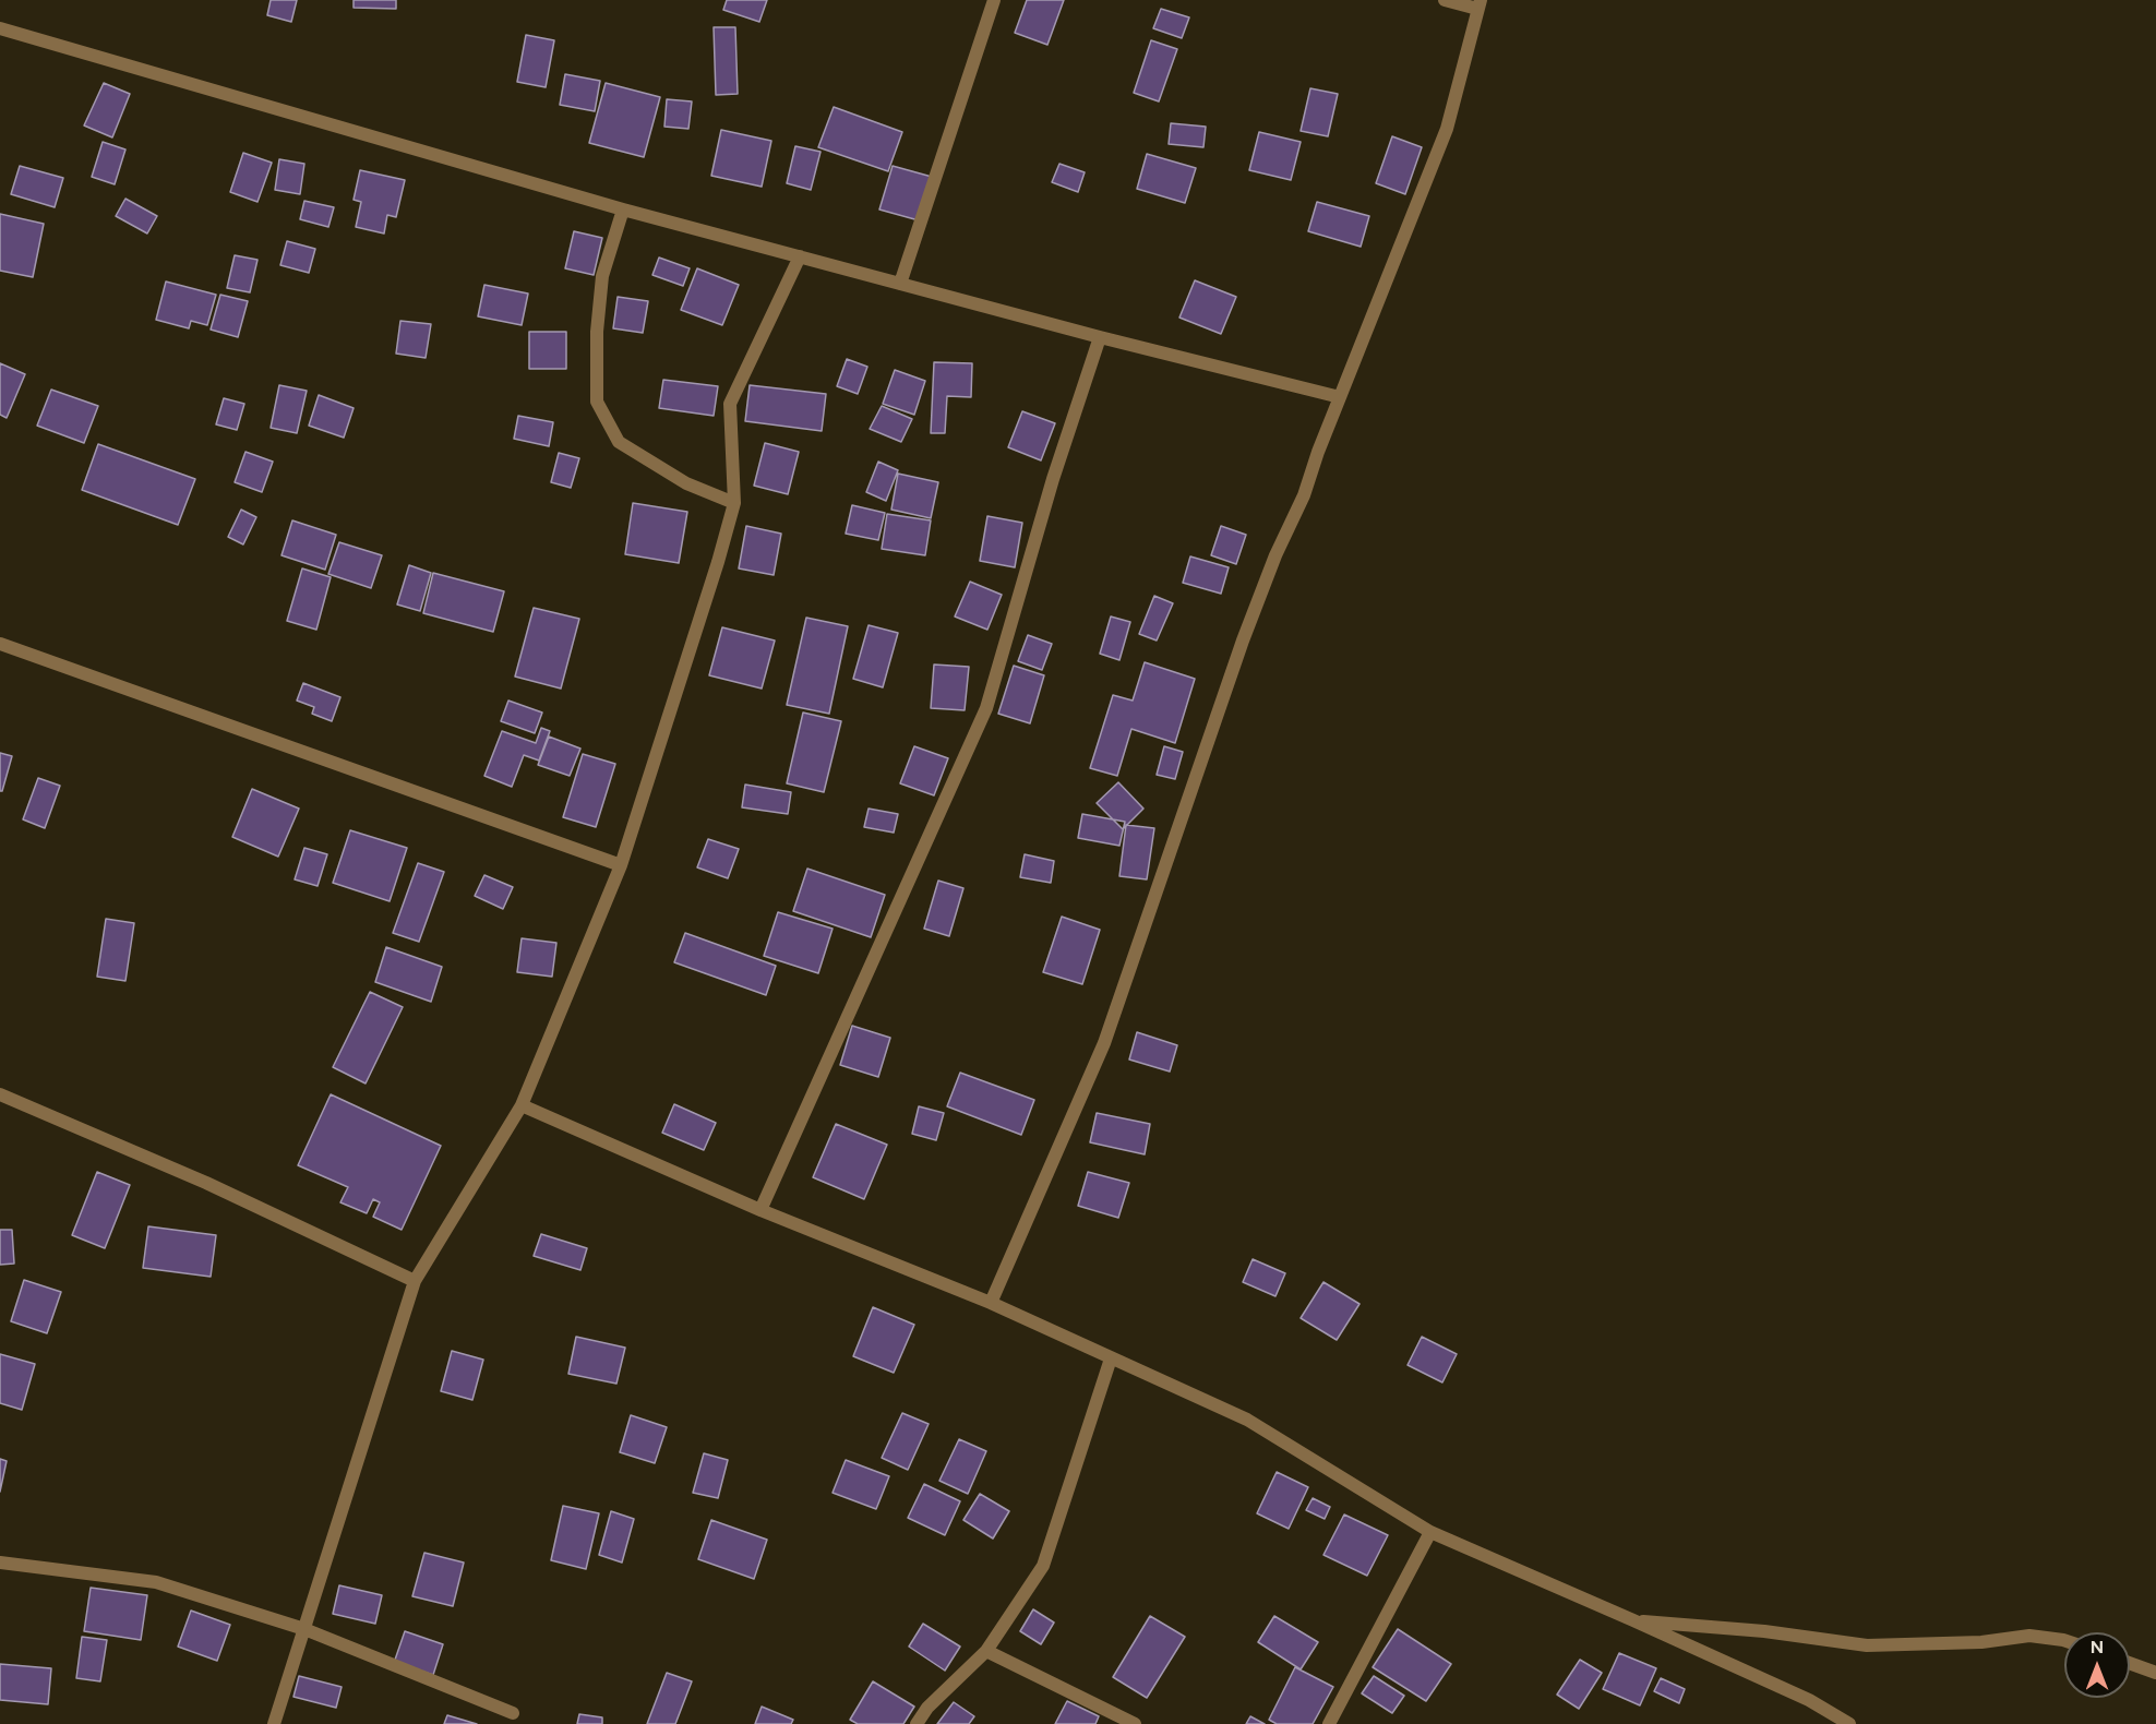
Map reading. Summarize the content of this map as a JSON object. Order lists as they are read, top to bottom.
{
  "north": "top"
}
